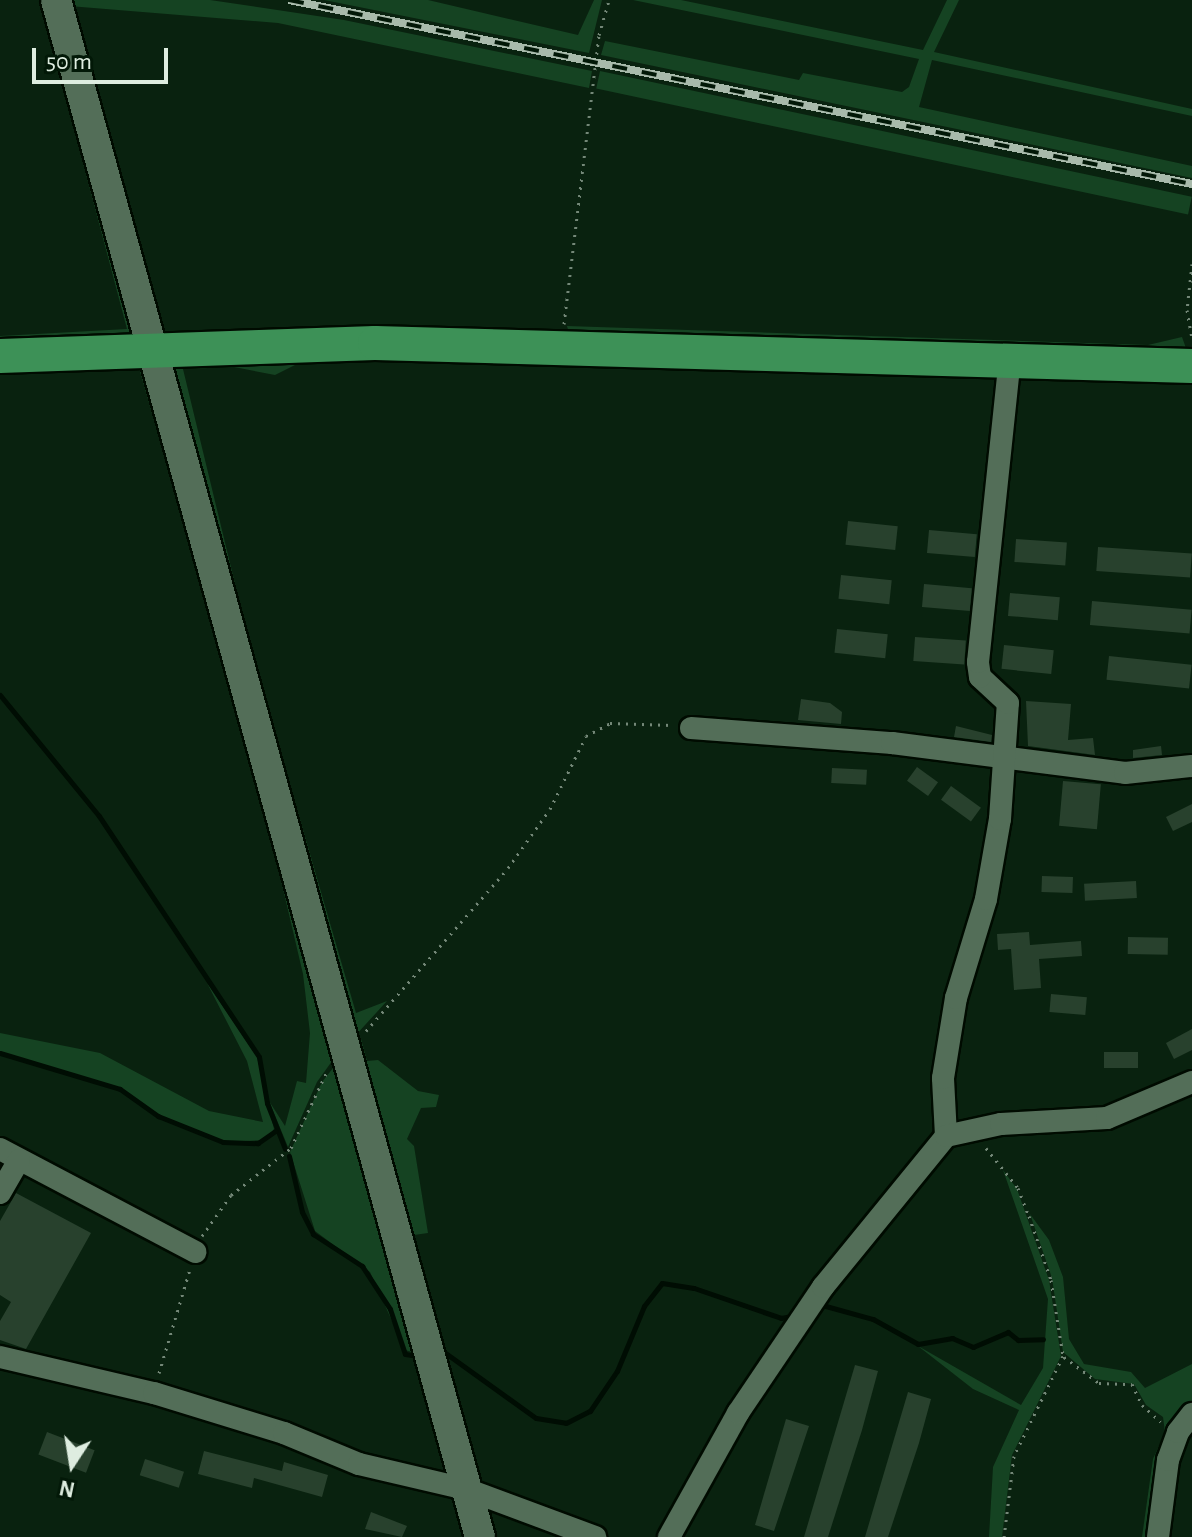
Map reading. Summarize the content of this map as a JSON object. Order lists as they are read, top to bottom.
{
  "scale_bar": "50 m",
  "north": "bottom"
}
